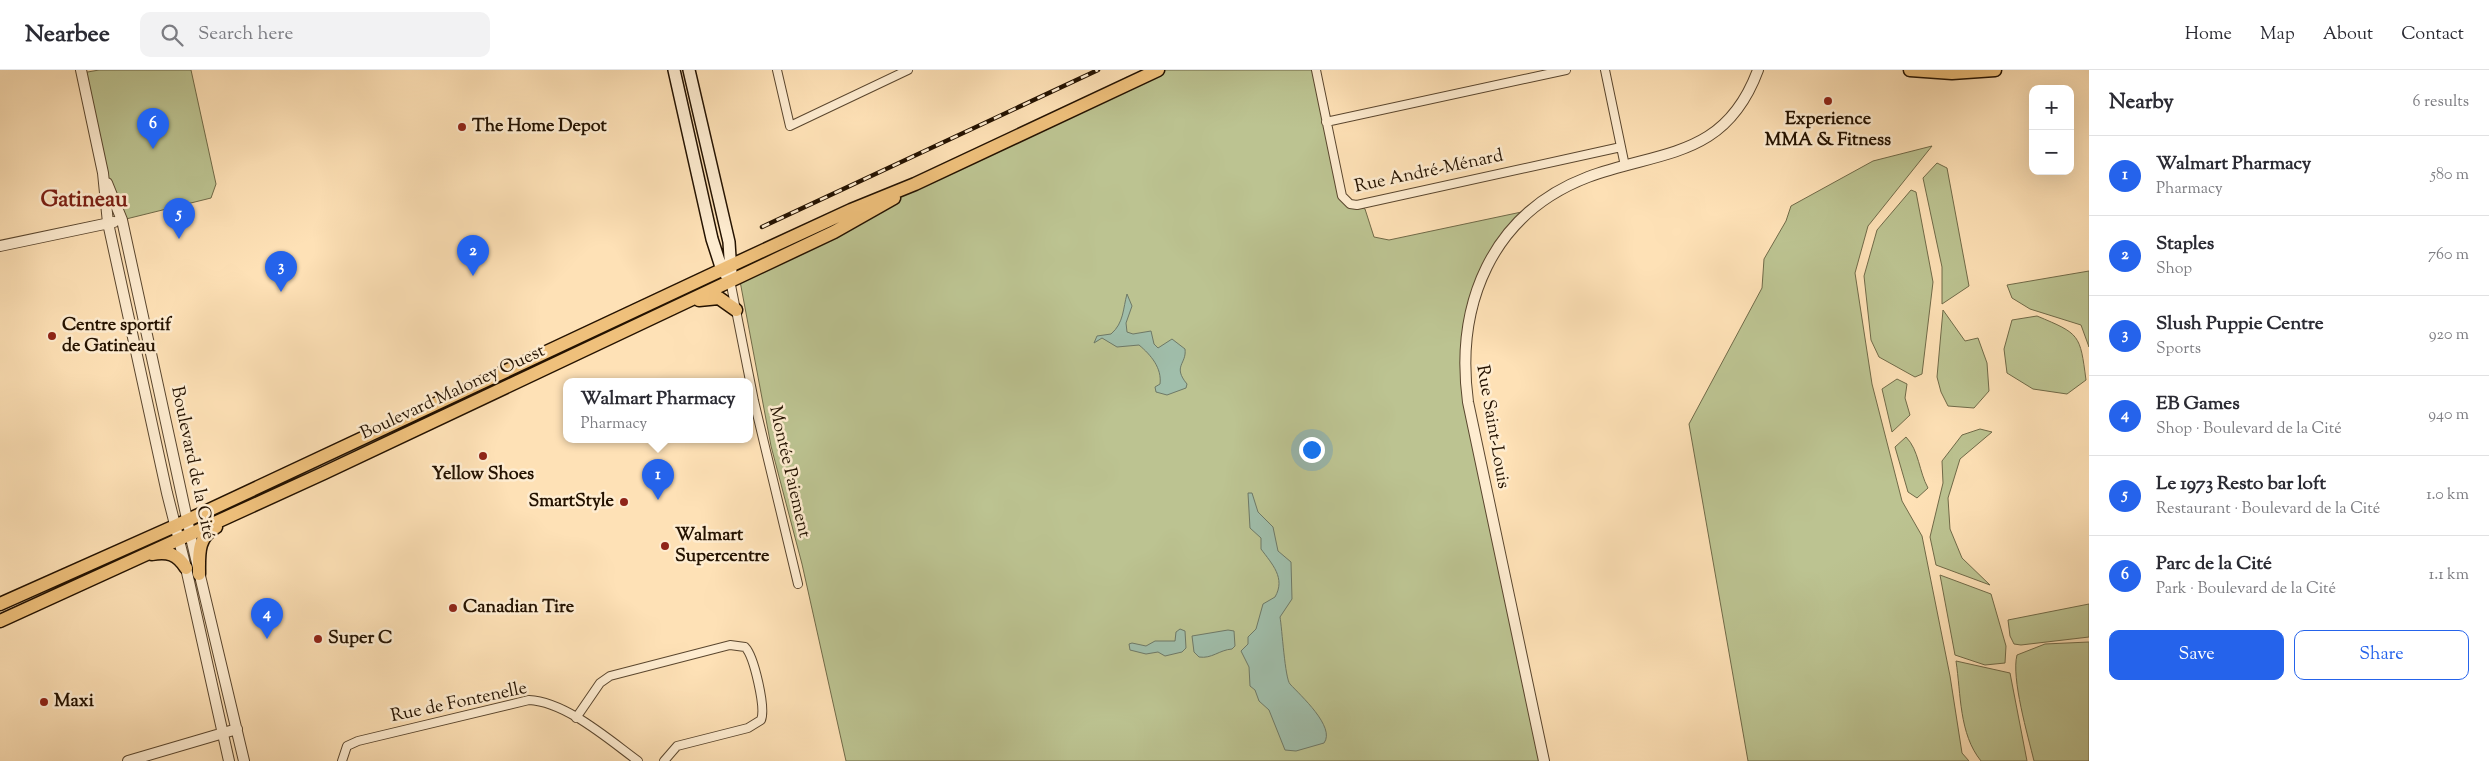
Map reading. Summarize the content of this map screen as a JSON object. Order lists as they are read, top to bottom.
{
  "streets": {
    "main road": ["Boulevard Maloney Ouest", "Montée Paiement"],
    "street": [
      "Rue André-Ménard",
      "Rue Saint-Louis",
      "Boulevard de la Cité",
      "Rue de Fontenelle"
    ]
  },
  "crossings": [
    ["Boulevard Maloney Ouest", "Boulevard de la Cité"],
    ["Boulevard Maloney Ouest", "Montée Paiement"]
  ],
  "districts": ["Gatineau"],
  "places": [
    "Experience MMA & Fitness",
    "The Home Depot",
    "Centre sportif de Gatineau",
    "Yellow Shoes",
    "SmartStyle",
    "Walmart Supercentre",
    "Canadian Tire",
    "Super C",
    "Maxi"
  ],
  "page": {
    "header": "Nearbee",
    "search": "Search here",
    "nav": [
      "Home",
      "Map",
      "About",
      "Contact"
    ],
    "heading": ["Nearby", "6 results"],
    "map_buttons": ["+", "−"],
    "pins": [
      "6",
      "5",
      "2",
      "3",
      "1",
      "4"
    ],
    "list": [
      {
        "mark": "1",
        "name": "Walmart Pharmacy",
        "note": "Pharmacy",
        "value": "580 m"
      },
      {
        "mark": "2",
        "name": "Staples",
        "note": "Shop",
        "value": "760 m"
      },
      {
        "mark": "3",
        "name": "Slush Puppie Centre",
        "note": "Sports",
        "value": "920 m"
      },
      {
        "mark": "4",
        "name": "EB Games",
        "note": "Shop · Boulevard de la Cité",
        "value": "940 m"
      },
      {
        "mark": "5",
        "name": "Le 1973 Resto bar loft",
        "note": "Restaurant · Boulevard de la Cité",
        "value": "1.0 km"
      },
      {
        "mark": "6",
        "name": "Parc de la Cité",
        "note": "Park · Boulevard de la Cité",
        "value": "1.1 km"
      }
    ],
    "popup": ["Walmart Pharmacy", "Pharmacy"],
    "buttons": ["Save", "Share"]
  }
}
